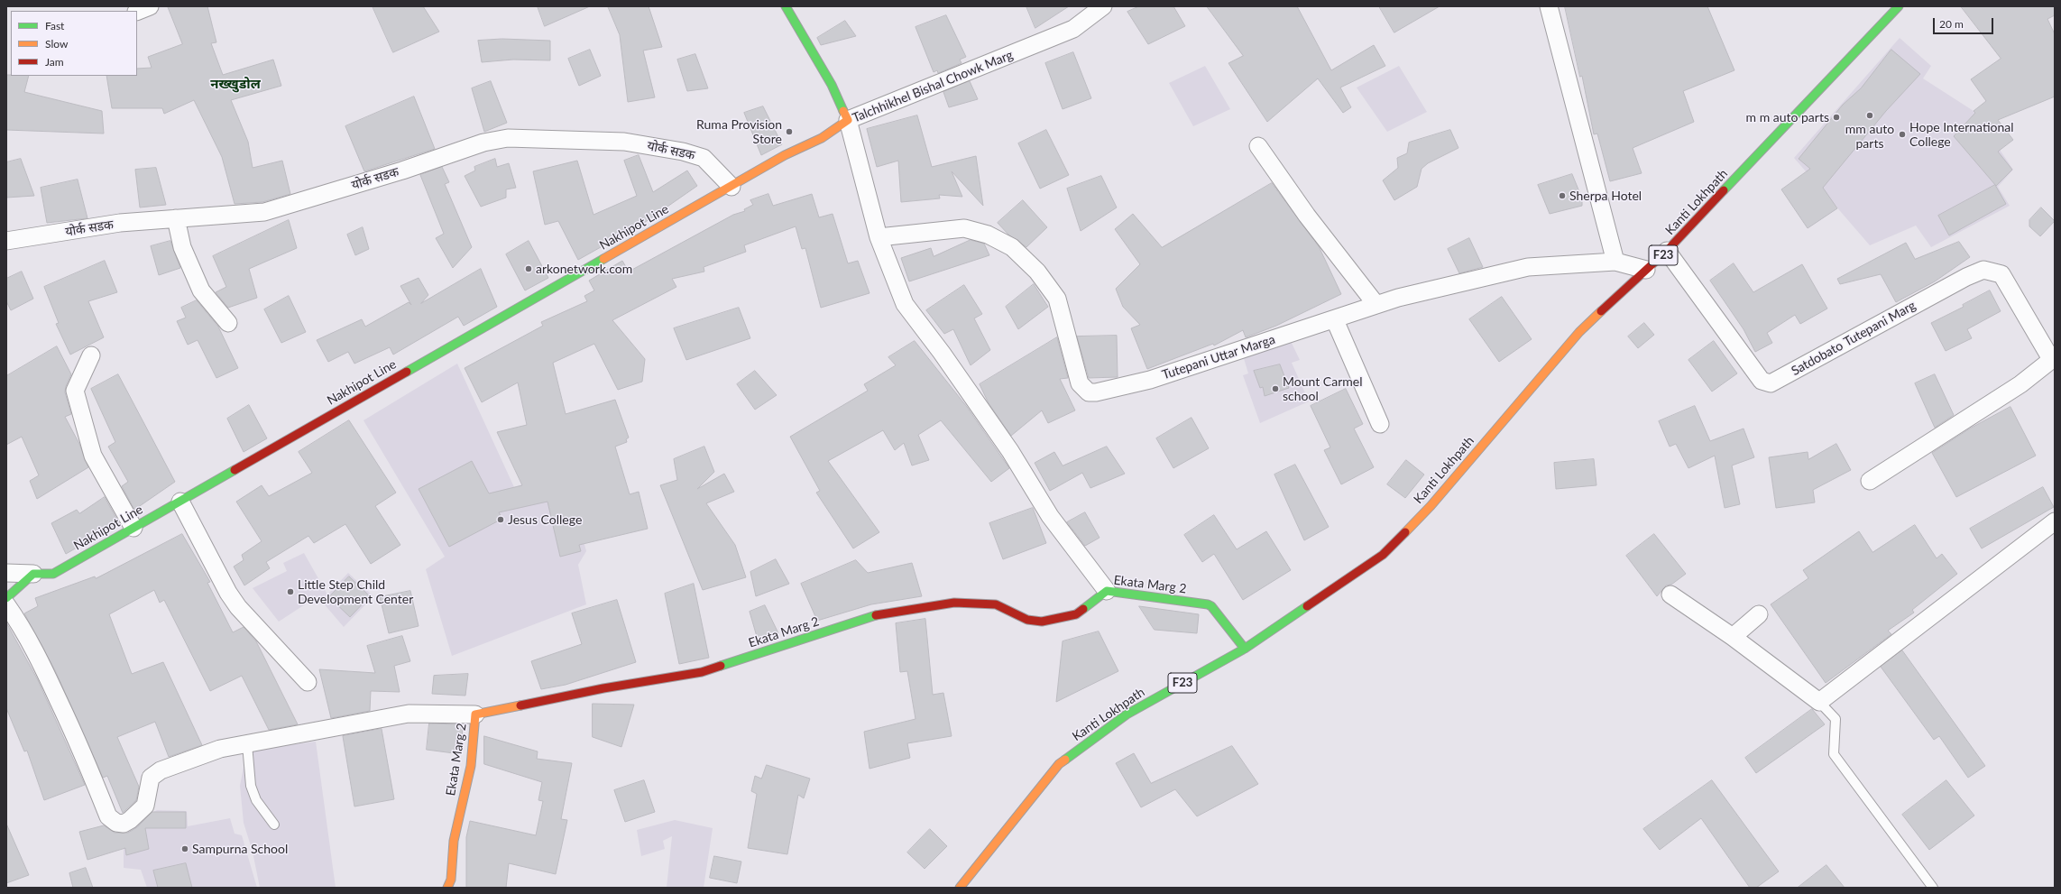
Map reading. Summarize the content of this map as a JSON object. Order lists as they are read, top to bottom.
{
  "streets": {
    "street": [
      "Talchhikhel Bishal Chowk Marg",
      "योर्क सडक",
      "Kanti Lokhpath",
      "Nakhipot Line",
      "F23",
      "Satdobato Tutepani Marg",
      "Tutepani Uttar Marga",
      "Ekata Marg 2"
    ]
  },
  "crossings": [
    ["Talchhikhel Bishal Chowk Marg", "Nakhipot Line"],
    ["Talchhikhel Bishal Chowk Marg", "Tutepani Uttar Marga"],
    ["Talchhikhel Bishal Chowk Marg", "Ekata Marg 2"],
    ["योर्क सडक", "Nakhipot Line"],
    ["Kanti Lokhpath", "Satdobato Tutepani Marg"],
    ["Kanti Lokhpath", "Tutepani Uttar Marga"],
    ["Kanti Lokhpath", "Ekata Marg 2"]
  ],
  "districts": ["नख्खुडोल"],
  "places": [
    "mm auto parts",
    "m m auto parts",
    "Ruma Provision Store",
    "Hope International College",
    "Sherpa Hotel",
    "arkonetwork.com",
    "Mount Carmel school",
    "Jesus College",
    "Little Step Child Development Center",
    "Sampurna School"
  ],
  "legend": ["Fast", "Slow", "Jam"],
  "scale_bar": "20 m"
}
